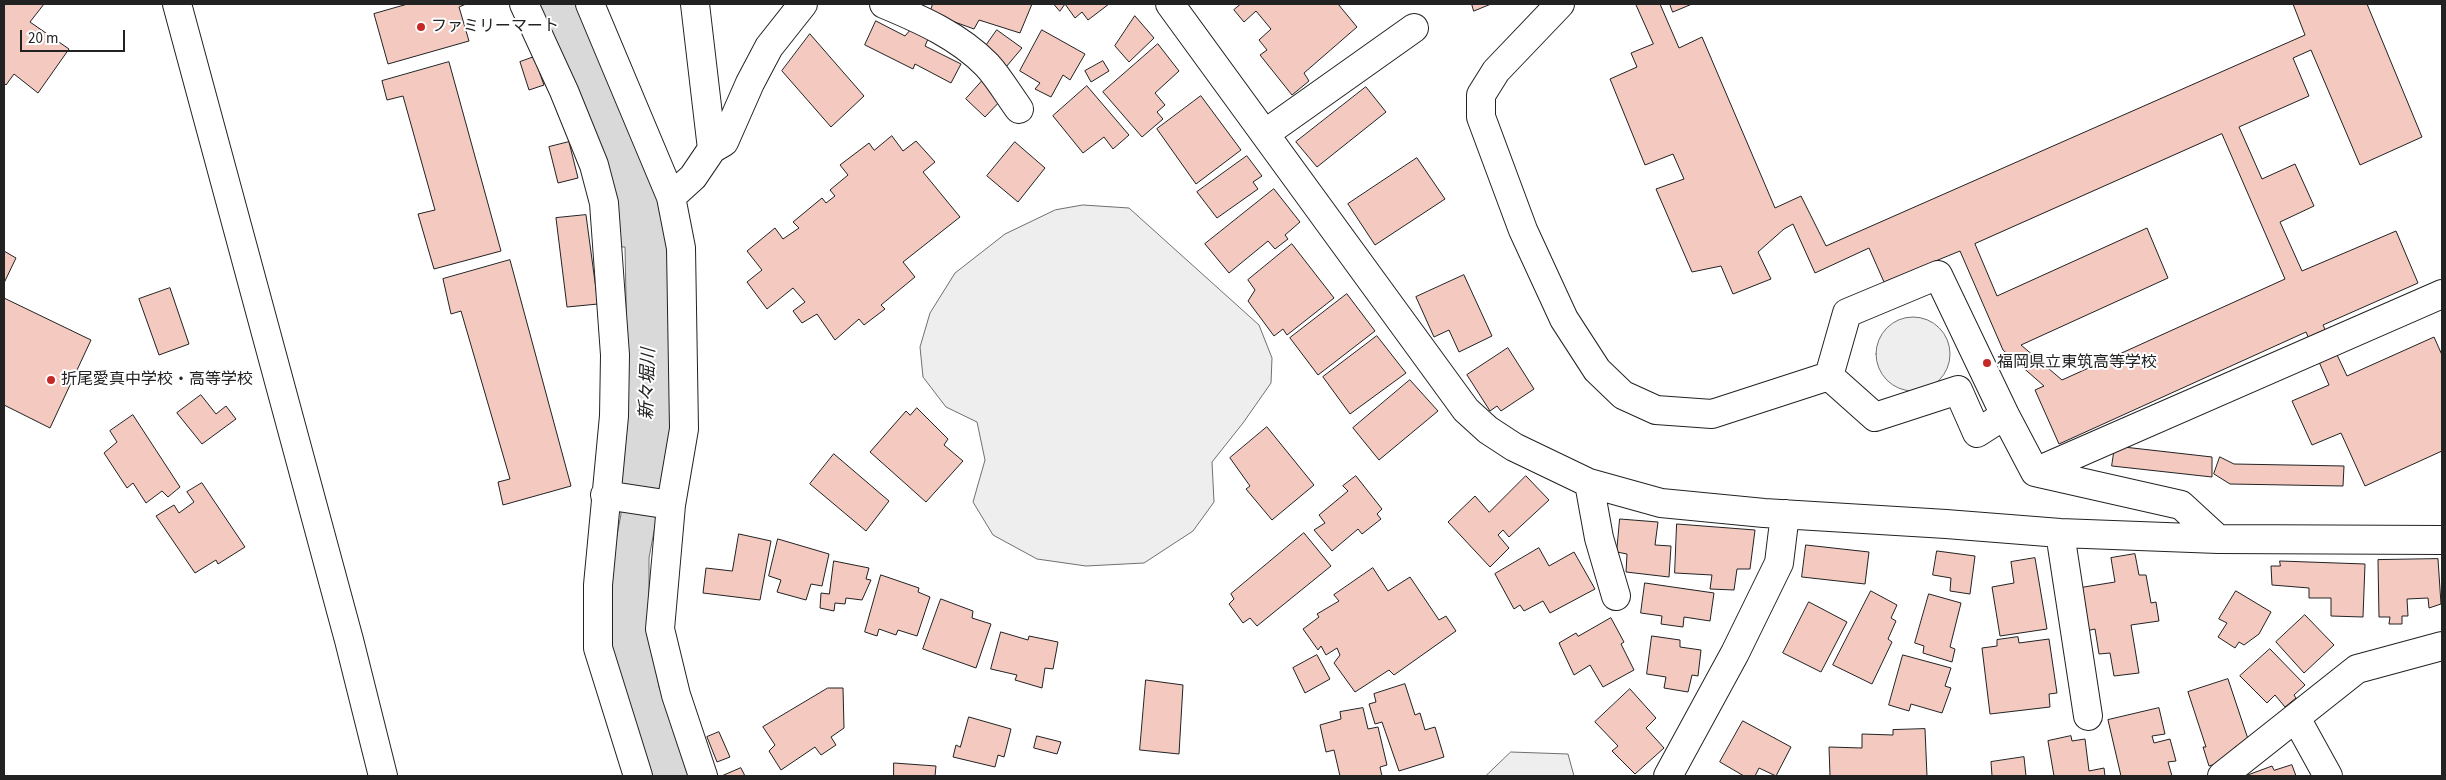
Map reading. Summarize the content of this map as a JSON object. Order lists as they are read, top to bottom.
{
  "water": ["新々堀川"],
  "places": ["ファミリーマート", "福岡県立東筑高等学校", "折尾愛真中学校・高等学校"],
  "scale_bar": "20 m"
}
